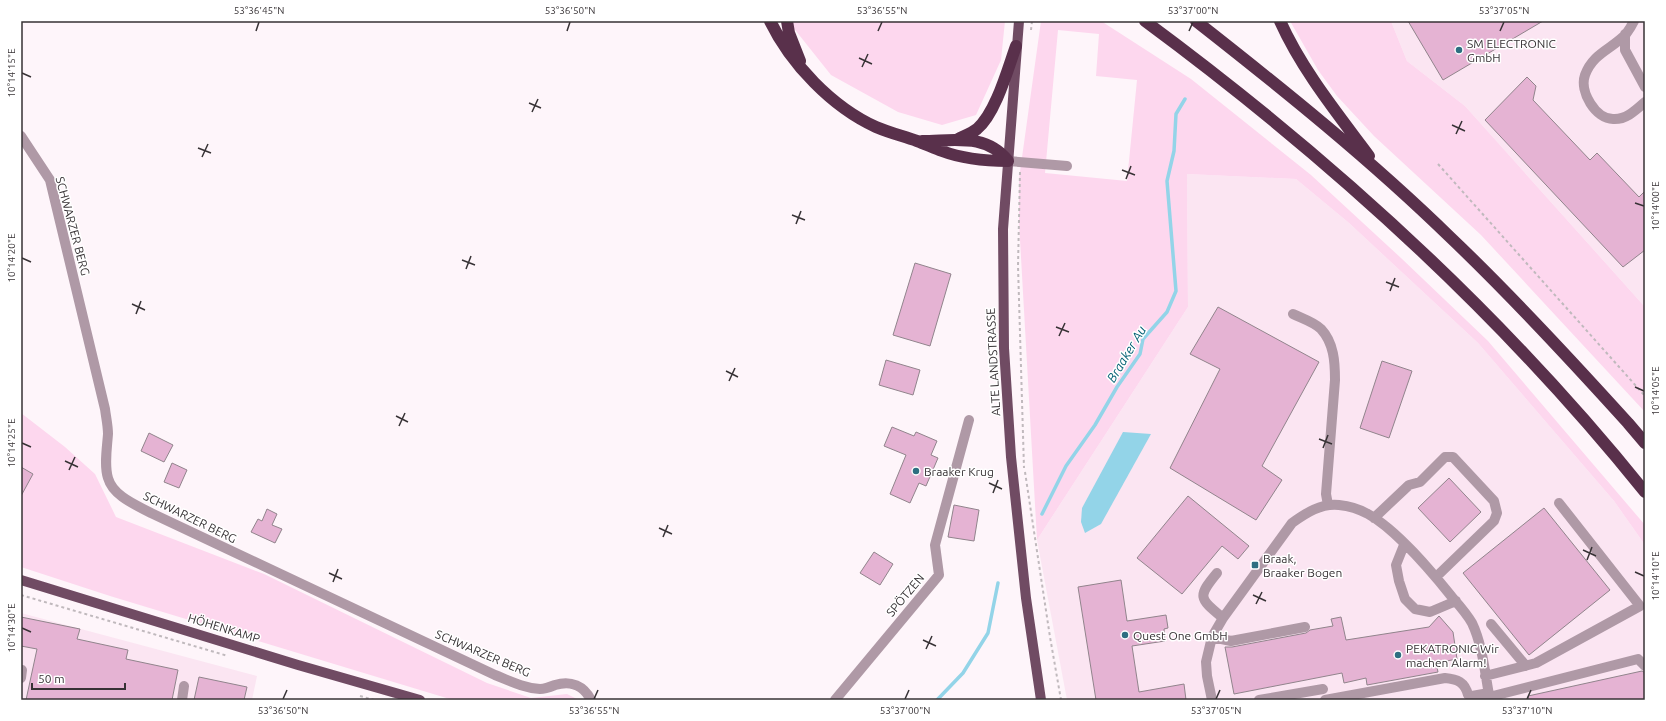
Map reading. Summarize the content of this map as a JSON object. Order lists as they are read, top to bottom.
{
  "streets": {
    "main road": ["ALTE LANDSTRASSE", "HÖHENKAMP"],
    "street": ["SCHWARZER BERG", "SPÖTZEN"]
  },
  "water": ["Braaker Au"],
  "places": {
    "other": [
      "SM ELECTRONIC GmbH",
      "Braaker Krug",
      "Quest One GmbH",
      "PEKATRONIC Wir machen Alarm!"
    ],
    "transit": ["Braak, Braaker Bogen"]
  },
  "scale_bar": "50 m",
  "coordinates": [
    "53°36'45\"N",
    "53°36'50\"N",
    "53°36'55\"N",
    "53°37'00\"N",
    "53°37'05\"N",
    "10°14'15\"E",
    "10°14'00\"E",
    "10°14'20\"E",
    "10°14'05\"E",
    "10°14'25\"E",
    "10°14'10\"E",
    "10°14'30\"E",
    "53°37'10\"N"
  ]
}
